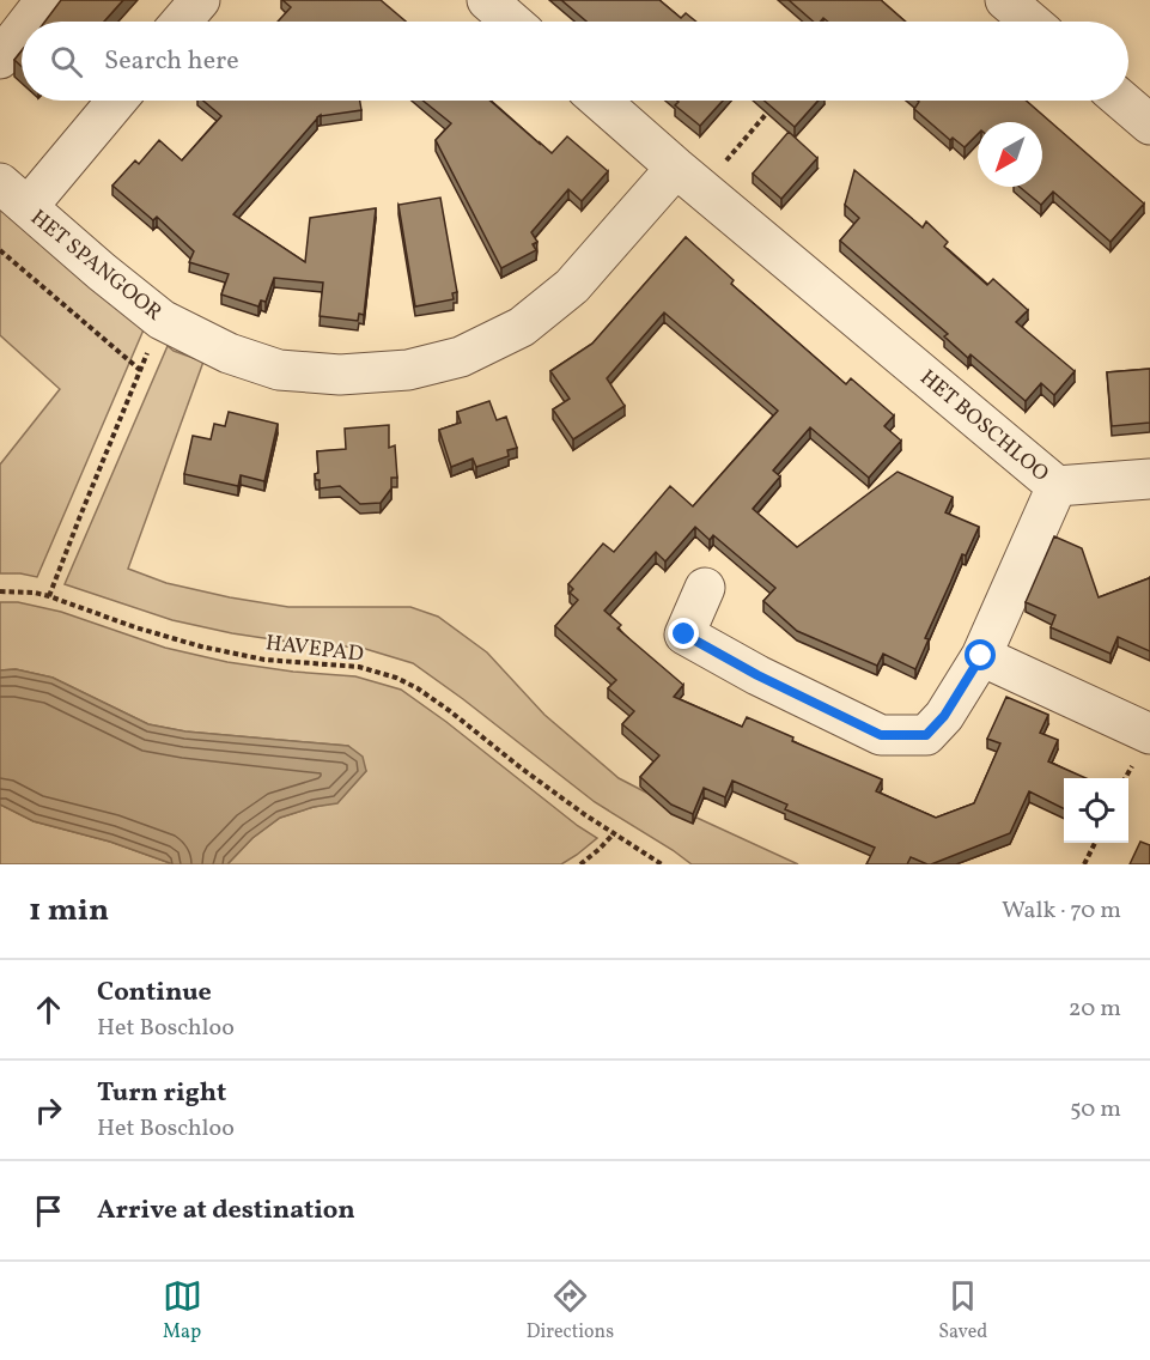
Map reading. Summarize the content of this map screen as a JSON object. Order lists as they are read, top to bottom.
{
  "streets": {
    "street": ["HET SPANGOOR", "HET BOSCHLOO"],
    "path": ["HAVEPAD"]
  },
  "crossings": [
    ["HET SPANGOOR", "HET BOSCHLOO"]
  ],
  "north": "bottom left",
  "page": {
    "search": "Search here",
    "heading": ["1 min", "Walk · 70 m"],
    "list": [
      ["Continue", "Het Boschloo", "20 m"],
      ["Turn right", "Het Boschloo", "50 m"],
      "Arrive at destination"
    ],
    "nav": ["Map", "Directions", "Saved"]
  }
}
